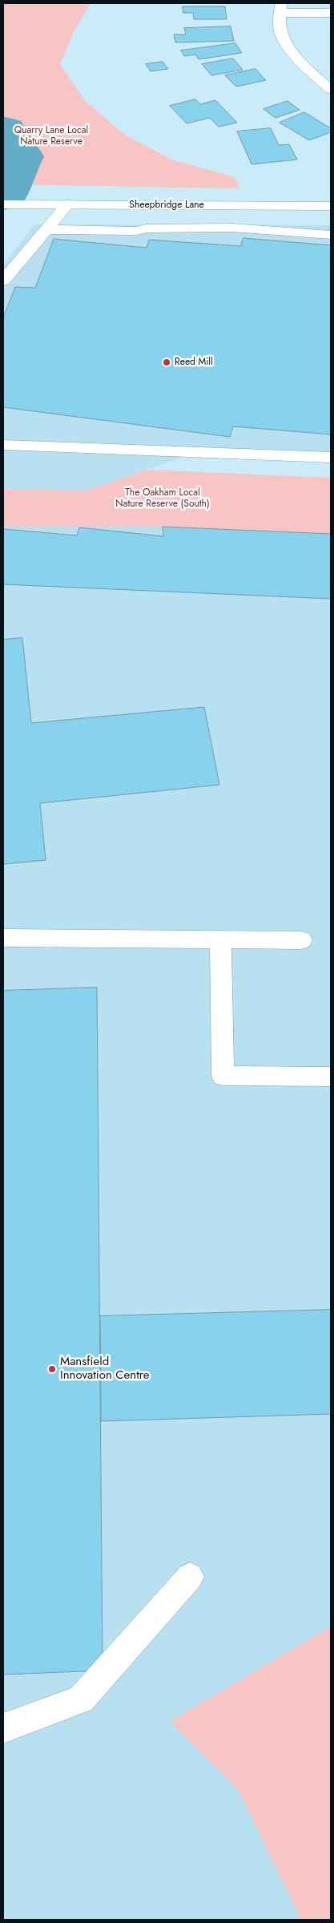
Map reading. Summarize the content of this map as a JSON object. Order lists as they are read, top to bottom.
{
  "streets": {
    "street": ["Sheepbridge Lane"]
  },
  "parks": ["Quarry Lane Local Nature Reserve", "The Oakham Local Nature Reserve (South)"],
  "places": ["Reed Mill", "Mansfield Innovation Centre"]
}
